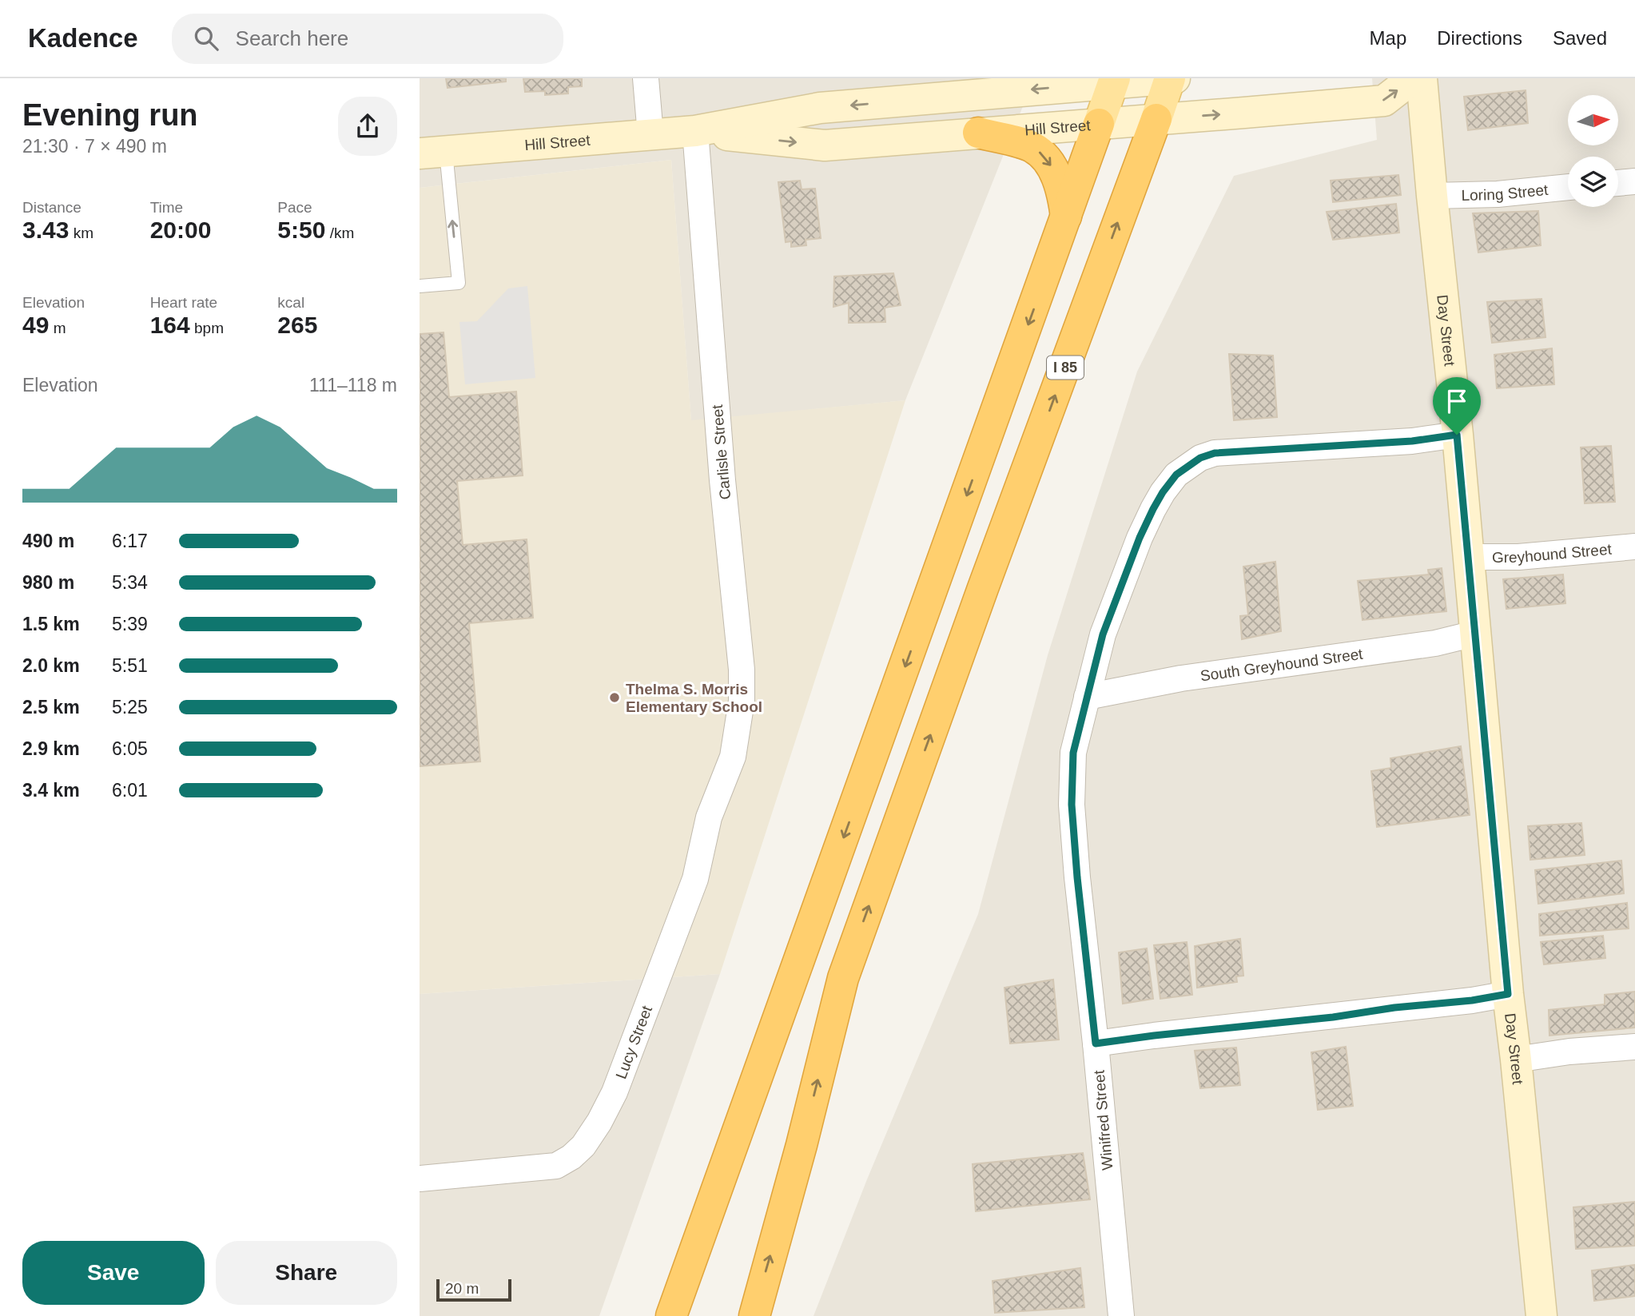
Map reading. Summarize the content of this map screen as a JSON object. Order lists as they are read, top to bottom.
{
  "streets": {
    "highway": ["I 85"],
    "street": [
      "Hill Street",
      "Loring Street",
      "Day Street",
      "Carlisle Street",
      "Greyhound Street",
      "South Greyhound Street",
      "Lucy Street",
      "Winifred Street"
    ]
  },
  "crossings": [
    ["Hill Street", "I 85"],
    ["Hill Street", "Carlisle Street"],
    ["Loring Street", "Day Street"],
    ["Day Street", "Greyhound Street"],
    ["Day Street", "South Greyhound Street"],
    ["Day Street", "Winifred Street"],
    ["Carlisle Street", "Lucy Street"],
    ["South Greyhound Street", "Winifred Street"]
  ],
  "places": ["Thelma S. Morris Elementary School"],
  "scale_bar": "20 m",
  "north": "right",
  "page": {
    "header": "Kadence",
    "search": "Search here",
    "nav": ["Map", "Directions", "Saved"],
    "heading": ["Evening run", "21:30 · 7 × 490 m"],
    "stats": [
      ["Distance", "3.43 km"],
      ["Time", "20:00"],
      ["Pace", "5:50 /km"],
      ["Elevation", "49 m"],
      ["Heart rate", "164 bpm"],
      ["kcal", "265"]
    ],
    "chart": ["Elevation", "111–118 m"],
    "list": [
      {
        "name": "490 m",
        "note": "6:17"
      },
      {
        "name": "980 m",
        "note": "5:34"
      },
      {
        "name": "1.5 km",
        "note": "5:39"
      },
      {
        "name": "2.0 km",
        "note": "5:51"
      },
      {
        "name": "2.5 km",
        "note": "5:25"
      },
      {
        "name": "2.9 km",
        "note": "6:05"
      },
      {
        "name": "3.4 km",
        "note": "6:01"
      }
    ],
    "buttons": ["Save", "Share"],
    "scale": "20 m"
  }
}
